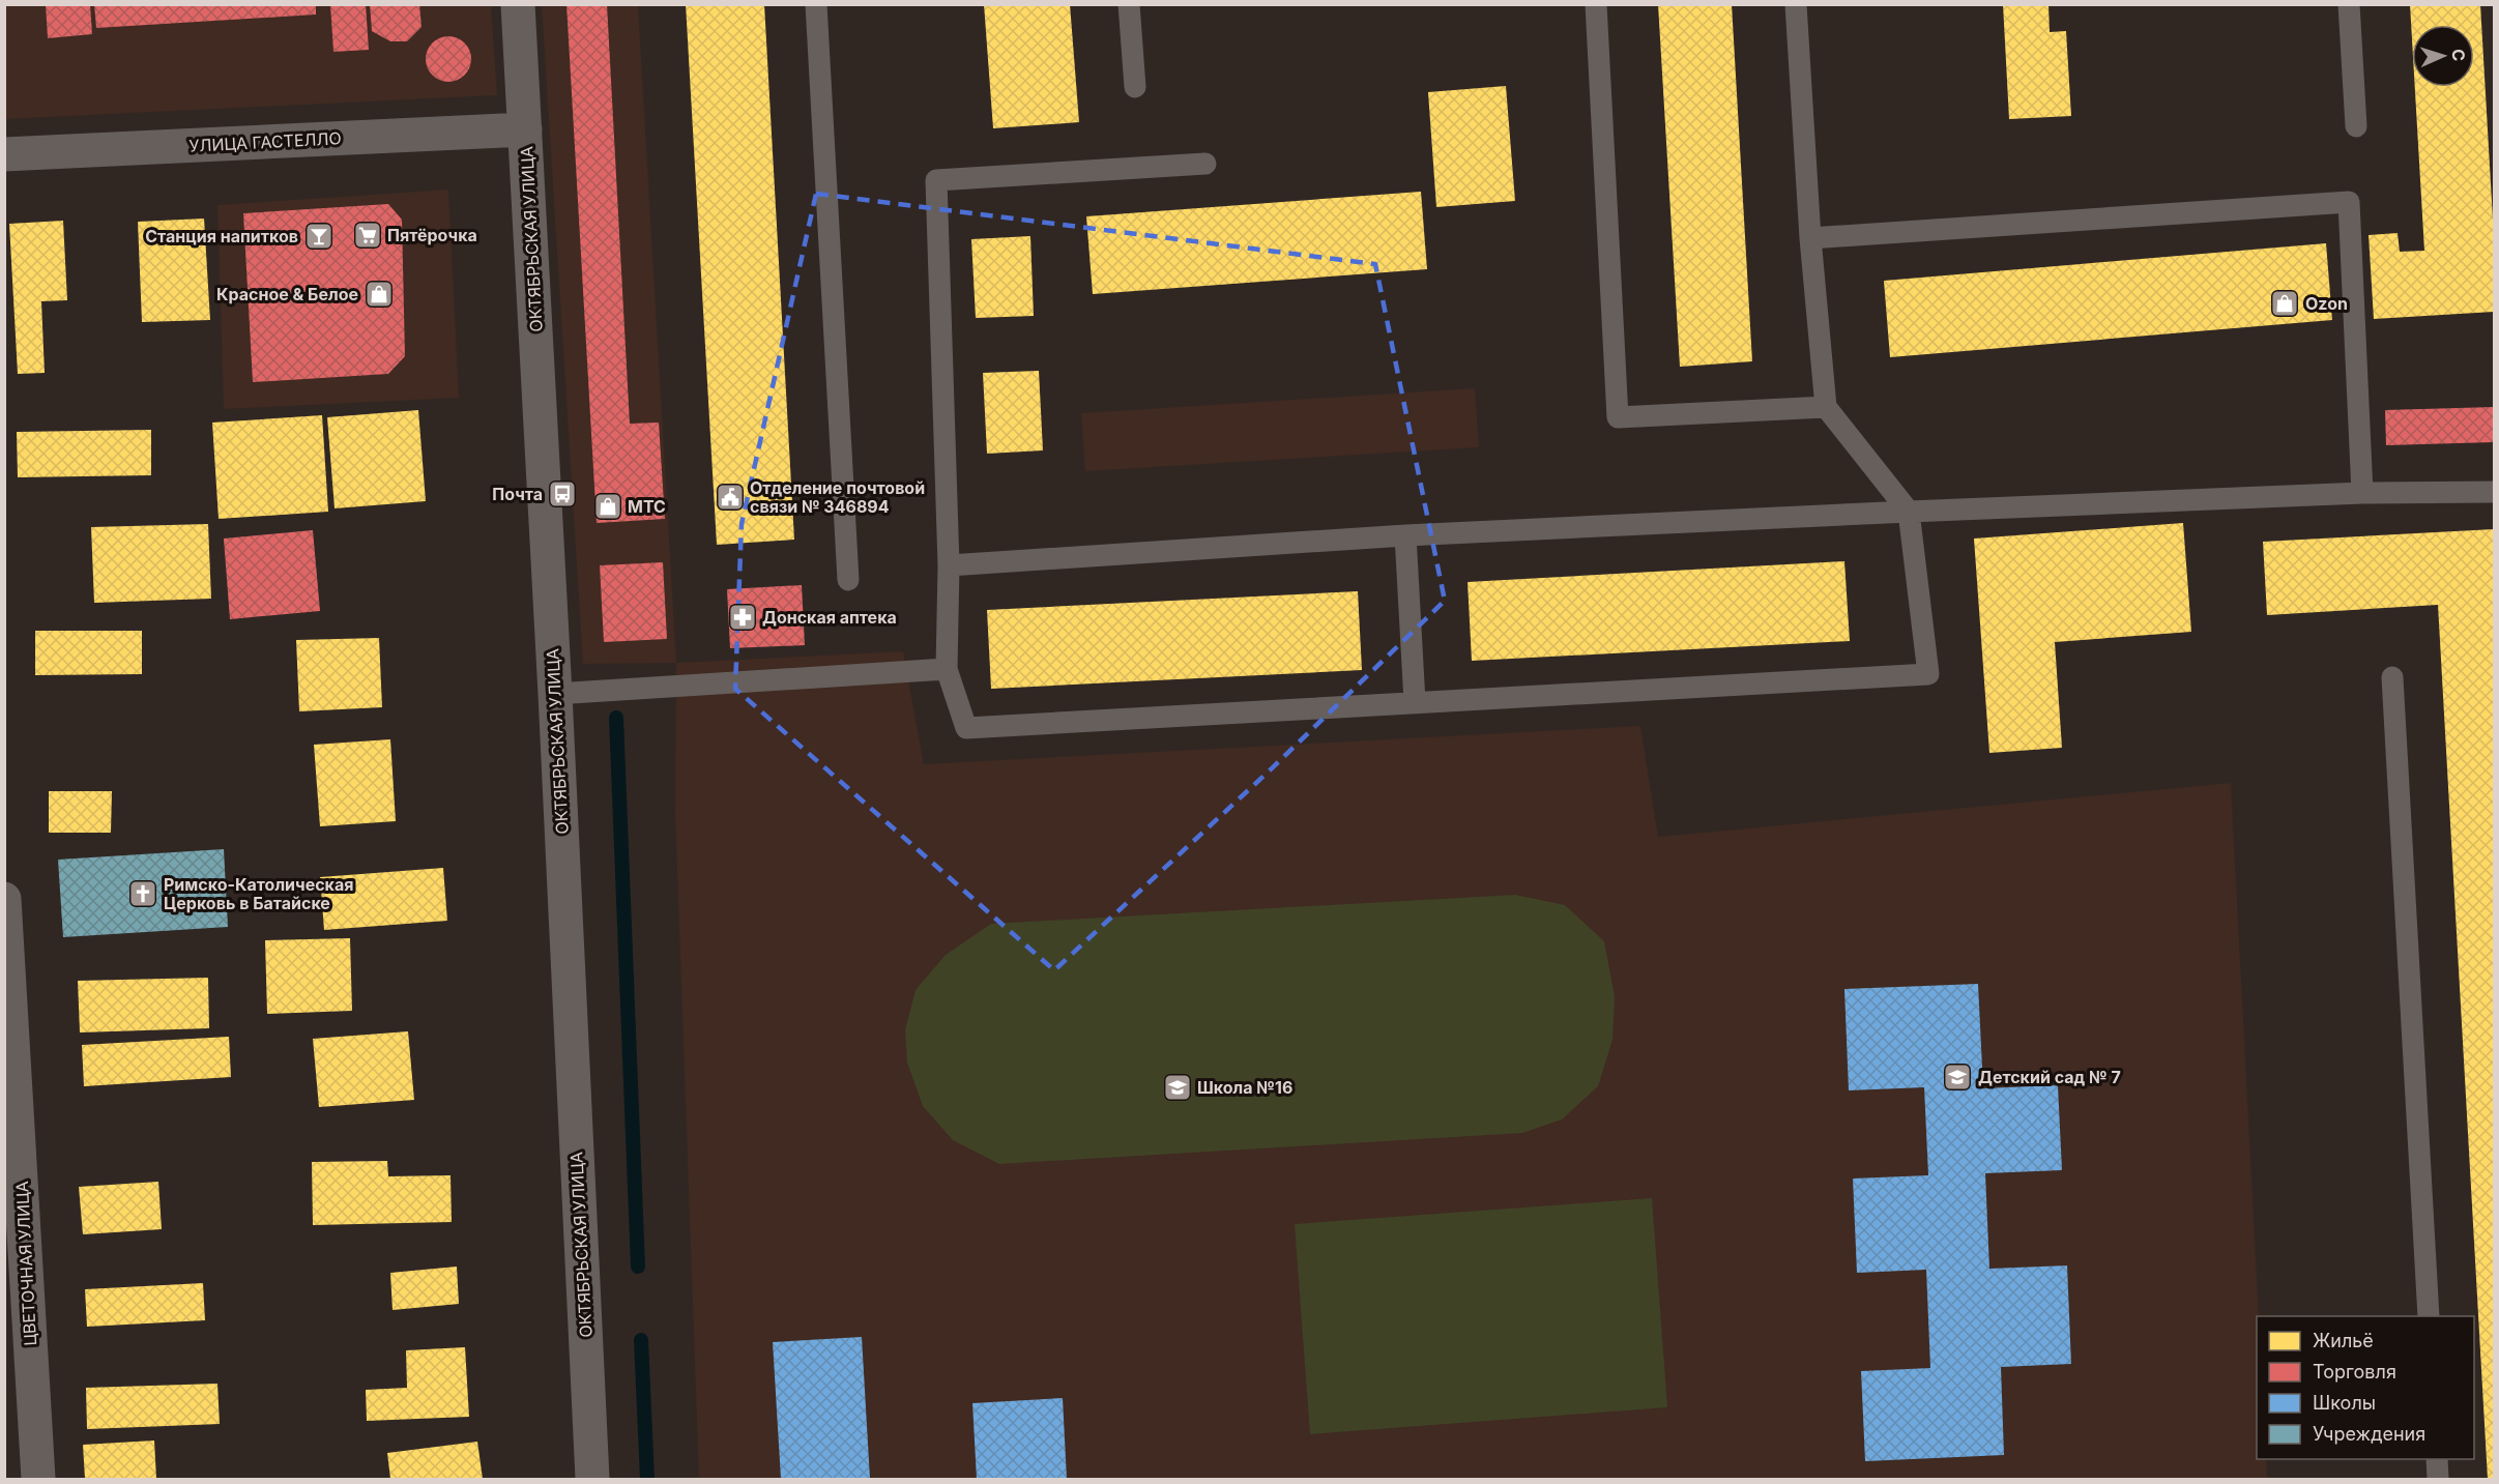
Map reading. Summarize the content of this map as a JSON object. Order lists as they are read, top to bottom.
{
  "streets": {
    "street": ["УЛИЦА ГАСТЕЛЛО", "ОКТЯБРЬСКАЯ УЛИЦА", "ЦВЕТОЧНАЯ УЛИЦА"]
  },
  "crossings": [
    ["УЛИЦА ГАСТЕЛЛО", "ОКТЯБРЬСКАЯ УЛИЦА"]
  ],
  "places": {
    "supermarket": ["Пятёрочка"],
    "bar": ["Станция напитков"],
    "shop": ["Красное & Белое", "Ozon", "МТС"],
    "bus stop": ["Почта"],
    "public building": ["Отделение почтовой связи № 346894"],
    "pharmacy": ["Донская аптека"],
    "church": ["Римско-Католическая Церковь в Батайске"],
    "school or university": ["Детский сад № 7", "Школа №16"]
  },
  "legend": [
    "Жильё",
    "Торговля",
    "Школы",
    "Учреждения"
  ],
  "north": "right"
}
